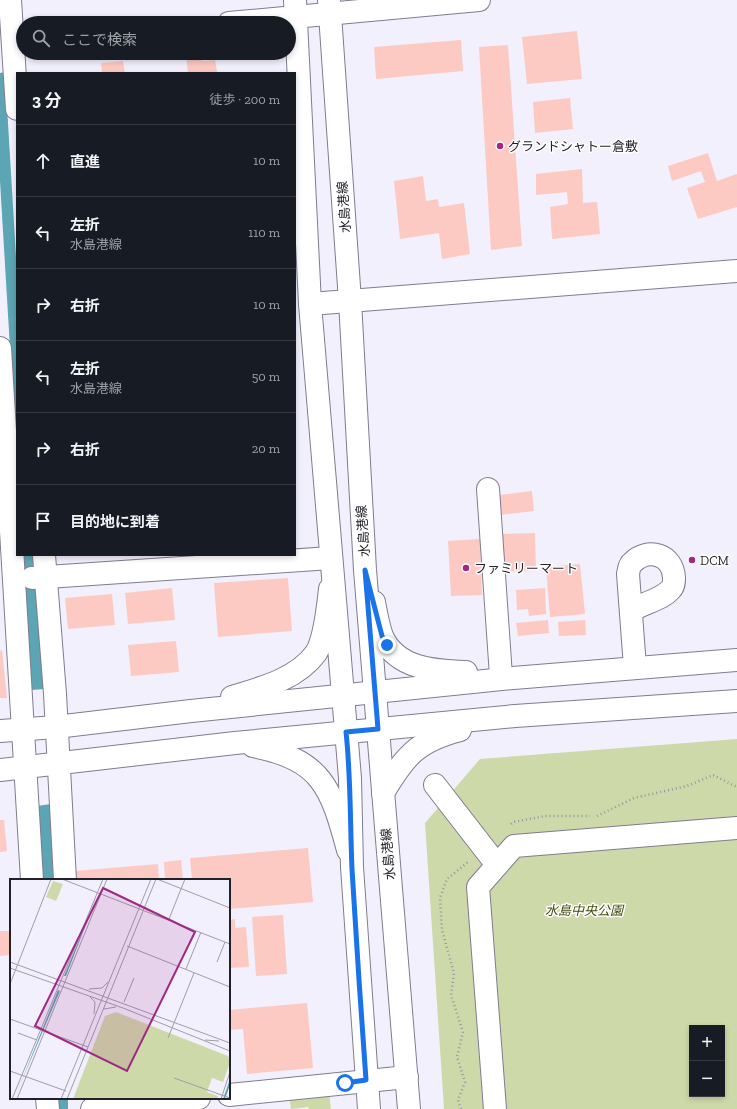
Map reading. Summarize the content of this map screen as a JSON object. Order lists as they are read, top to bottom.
{
  "streets": {
    "street": ["水島港線"]
  },
  "parks": ["水島中央公園"],
  "places": ["グランドシャトー倉敷", "DCM", "ファミリーマート"],
  "page": {
    "search": "ここで検索",
    "heading": ["3 分", "徒歩 · 200 m"],
    "list": [
      ["直進", "10 m"],
      ["左折", "水島港線", "110 m"],
      ["右折", "10 m"],
      ["左折", "水島港線", "50 m"],
      ["右折", "20 m"],
      "目的地に到着"
    ],
    "map_buttons": ["+", "−"]
  }
}
